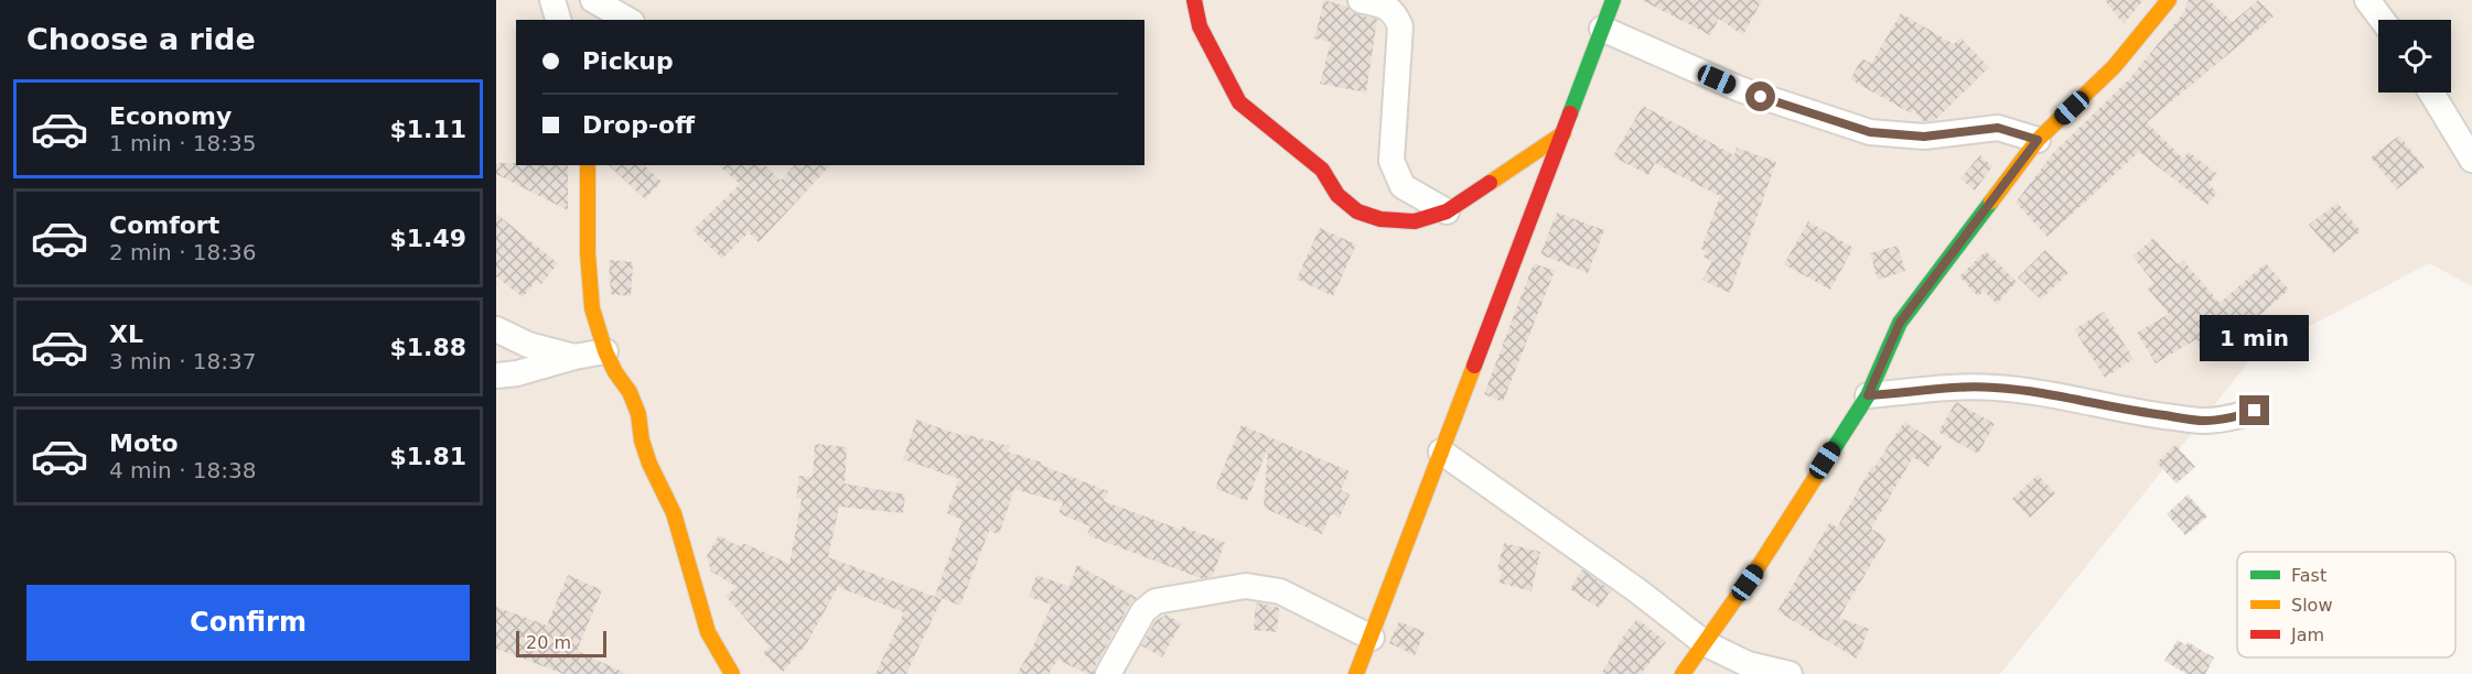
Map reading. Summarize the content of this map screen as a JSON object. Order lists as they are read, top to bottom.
{
  "legend": ["Fast", "Slow", "Jam"],
  "scale_bar": "20 m",
  "page": {
    "heading": "Choose a ride",
    "banner": ["Pickup", "Drop-off"],
    "list": [
      {
        "name": "Economy",
        "note": "1 min · 18:35",
        "value": "$1.11"
      },
      {
        "name": "Comfort",
        "note": "2 min · 18:36",
        "value": "$1.49"
      },
      {
        "name": "XL",
        "note": "3 min · 18:37",
        "value": "$1.88"
      },
      {
        "name": "Moto",
        "note": "4 min · 18:38",
        "value": "$1.81"
      }
    ],
    "bubble": "1 min",
    "buttons": "Confirm",
    "scale": "20 m"
  }
}
